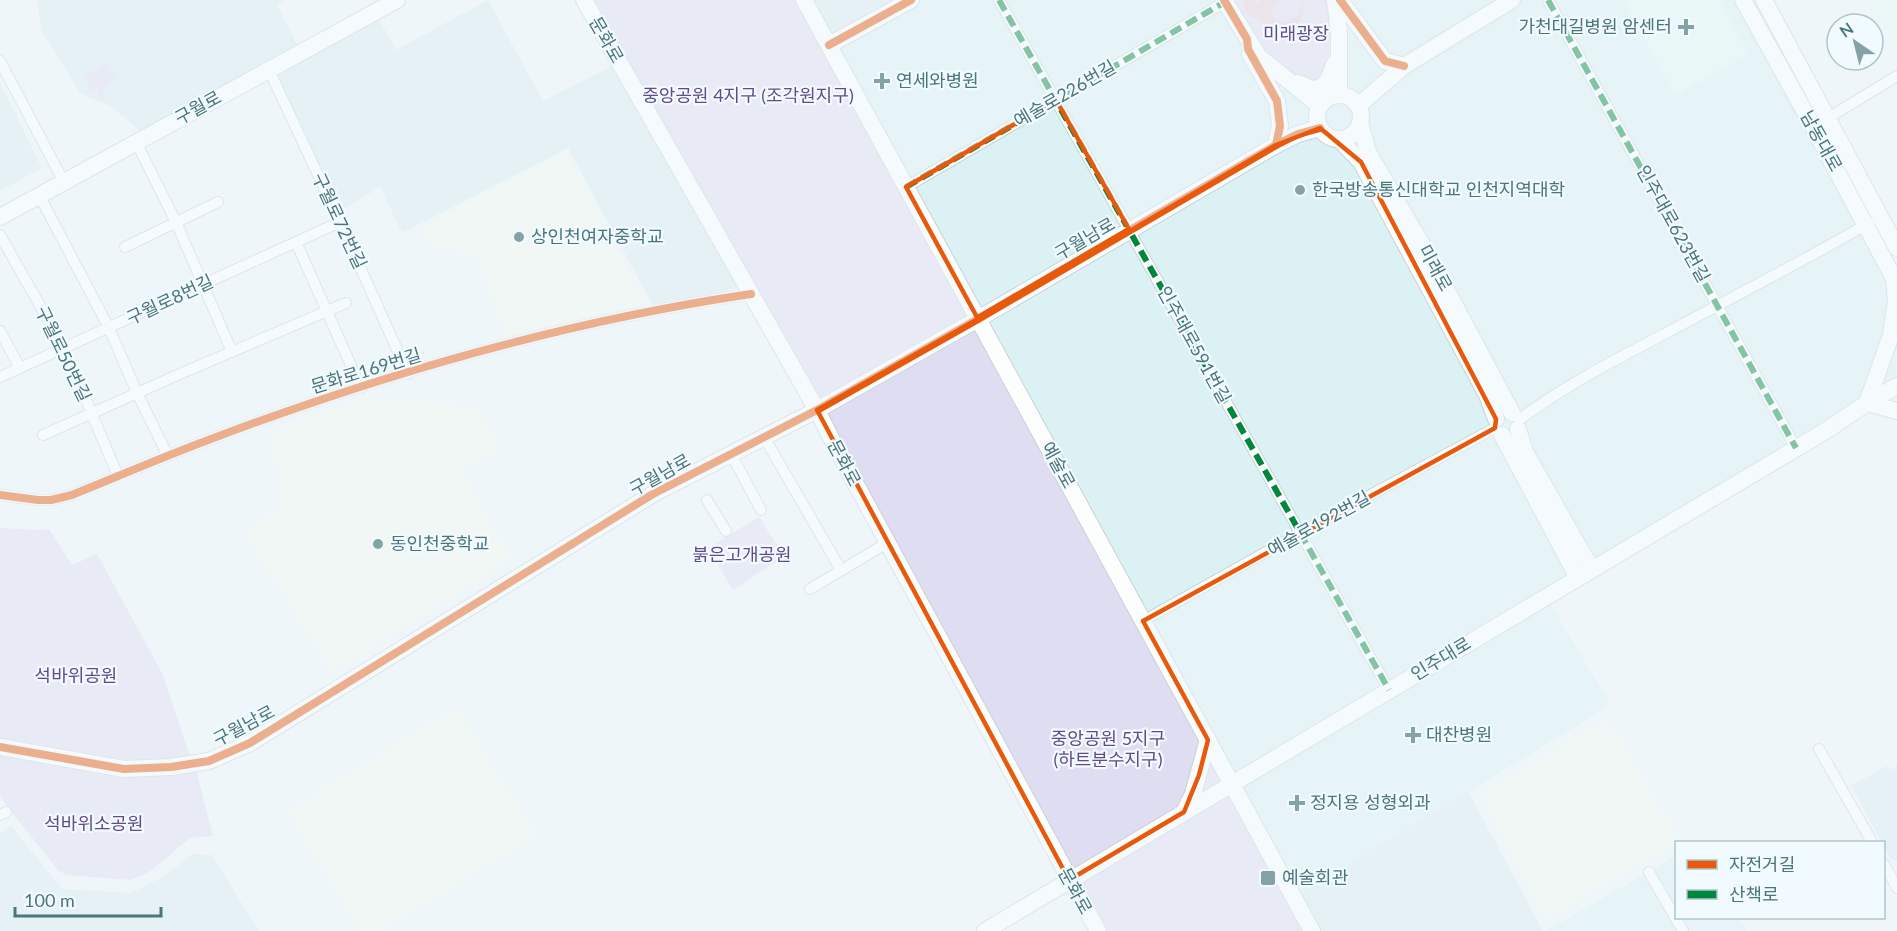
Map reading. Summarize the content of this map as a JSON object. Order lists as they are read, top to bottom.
{
  "streets": {
    "main road": [
      "문화로",
      "구월로",
      "남동대로",
      "구월남로",
      "미래로",
      "예술로",
      "인주대로"
    ],
    "street": [
      "예술로226번길",
      "구월로72번길",
      "인주대로623번길",
      "구월로8번길",
      "인주대로591번길",
      "구월로50번길",
      "문화로169번길",
      "예술로192번길"
    ]
  },
  "crossings": [
    ["문화로", "구월남로"],
    ["문화로", "문화로169번길"],
    ["문화로", "인주대로"],
    ["예술로226번길", "인주대로591번길"],
    ["예술로226번길", "예술로"],
    ["구월로", "구월로72번길"],
    ["구월로72번길", "구월로8번길"],
    ["구월로72번길", "문화로169번길"],
    ["인주대로623번길", "인주대로"],
    ["구월남로", "미래로"],
    ["구월남로", "인주대로591번길"],
    ["구월남로", "예술로"],
    ["미래로", "예술로192번길"],
    ["미래로", "인주대로"],
    ["구월로8번길", "구월로50번길"],
    ["인주대로591번길", "예술로192번길"],
    ["인주대로591번길", "인주대로"],
    ["구월로50번길", "문화로169번길"],
    ["예술로", "예술로192번길"],
    ["예술로", "인주대로"]
  ],
  "parks": [
    "미래광장",
    "중앙공원 4지구 (조각원지구)",
    "붉은고개공원",
    "석바위공원",
    "중앙공원 5지구 (하트분수지구)",
    "석바위소공원"
  ],
  "places": {
    "health": [
      "가천대길병원 암센터",
      "연세와병원",
      "대찬병원",
      "정지용 성형외과"
    ],
    "other": ["한국방송통신대학교 인천지역대학", "상인천여자중학교", "동인천중학교"],
    "transit": ["예술회관"]
  },
  "legend": ["자전거길", "산책로"],
  "scale_bar": "100 m",
  "north": "top left"
}
